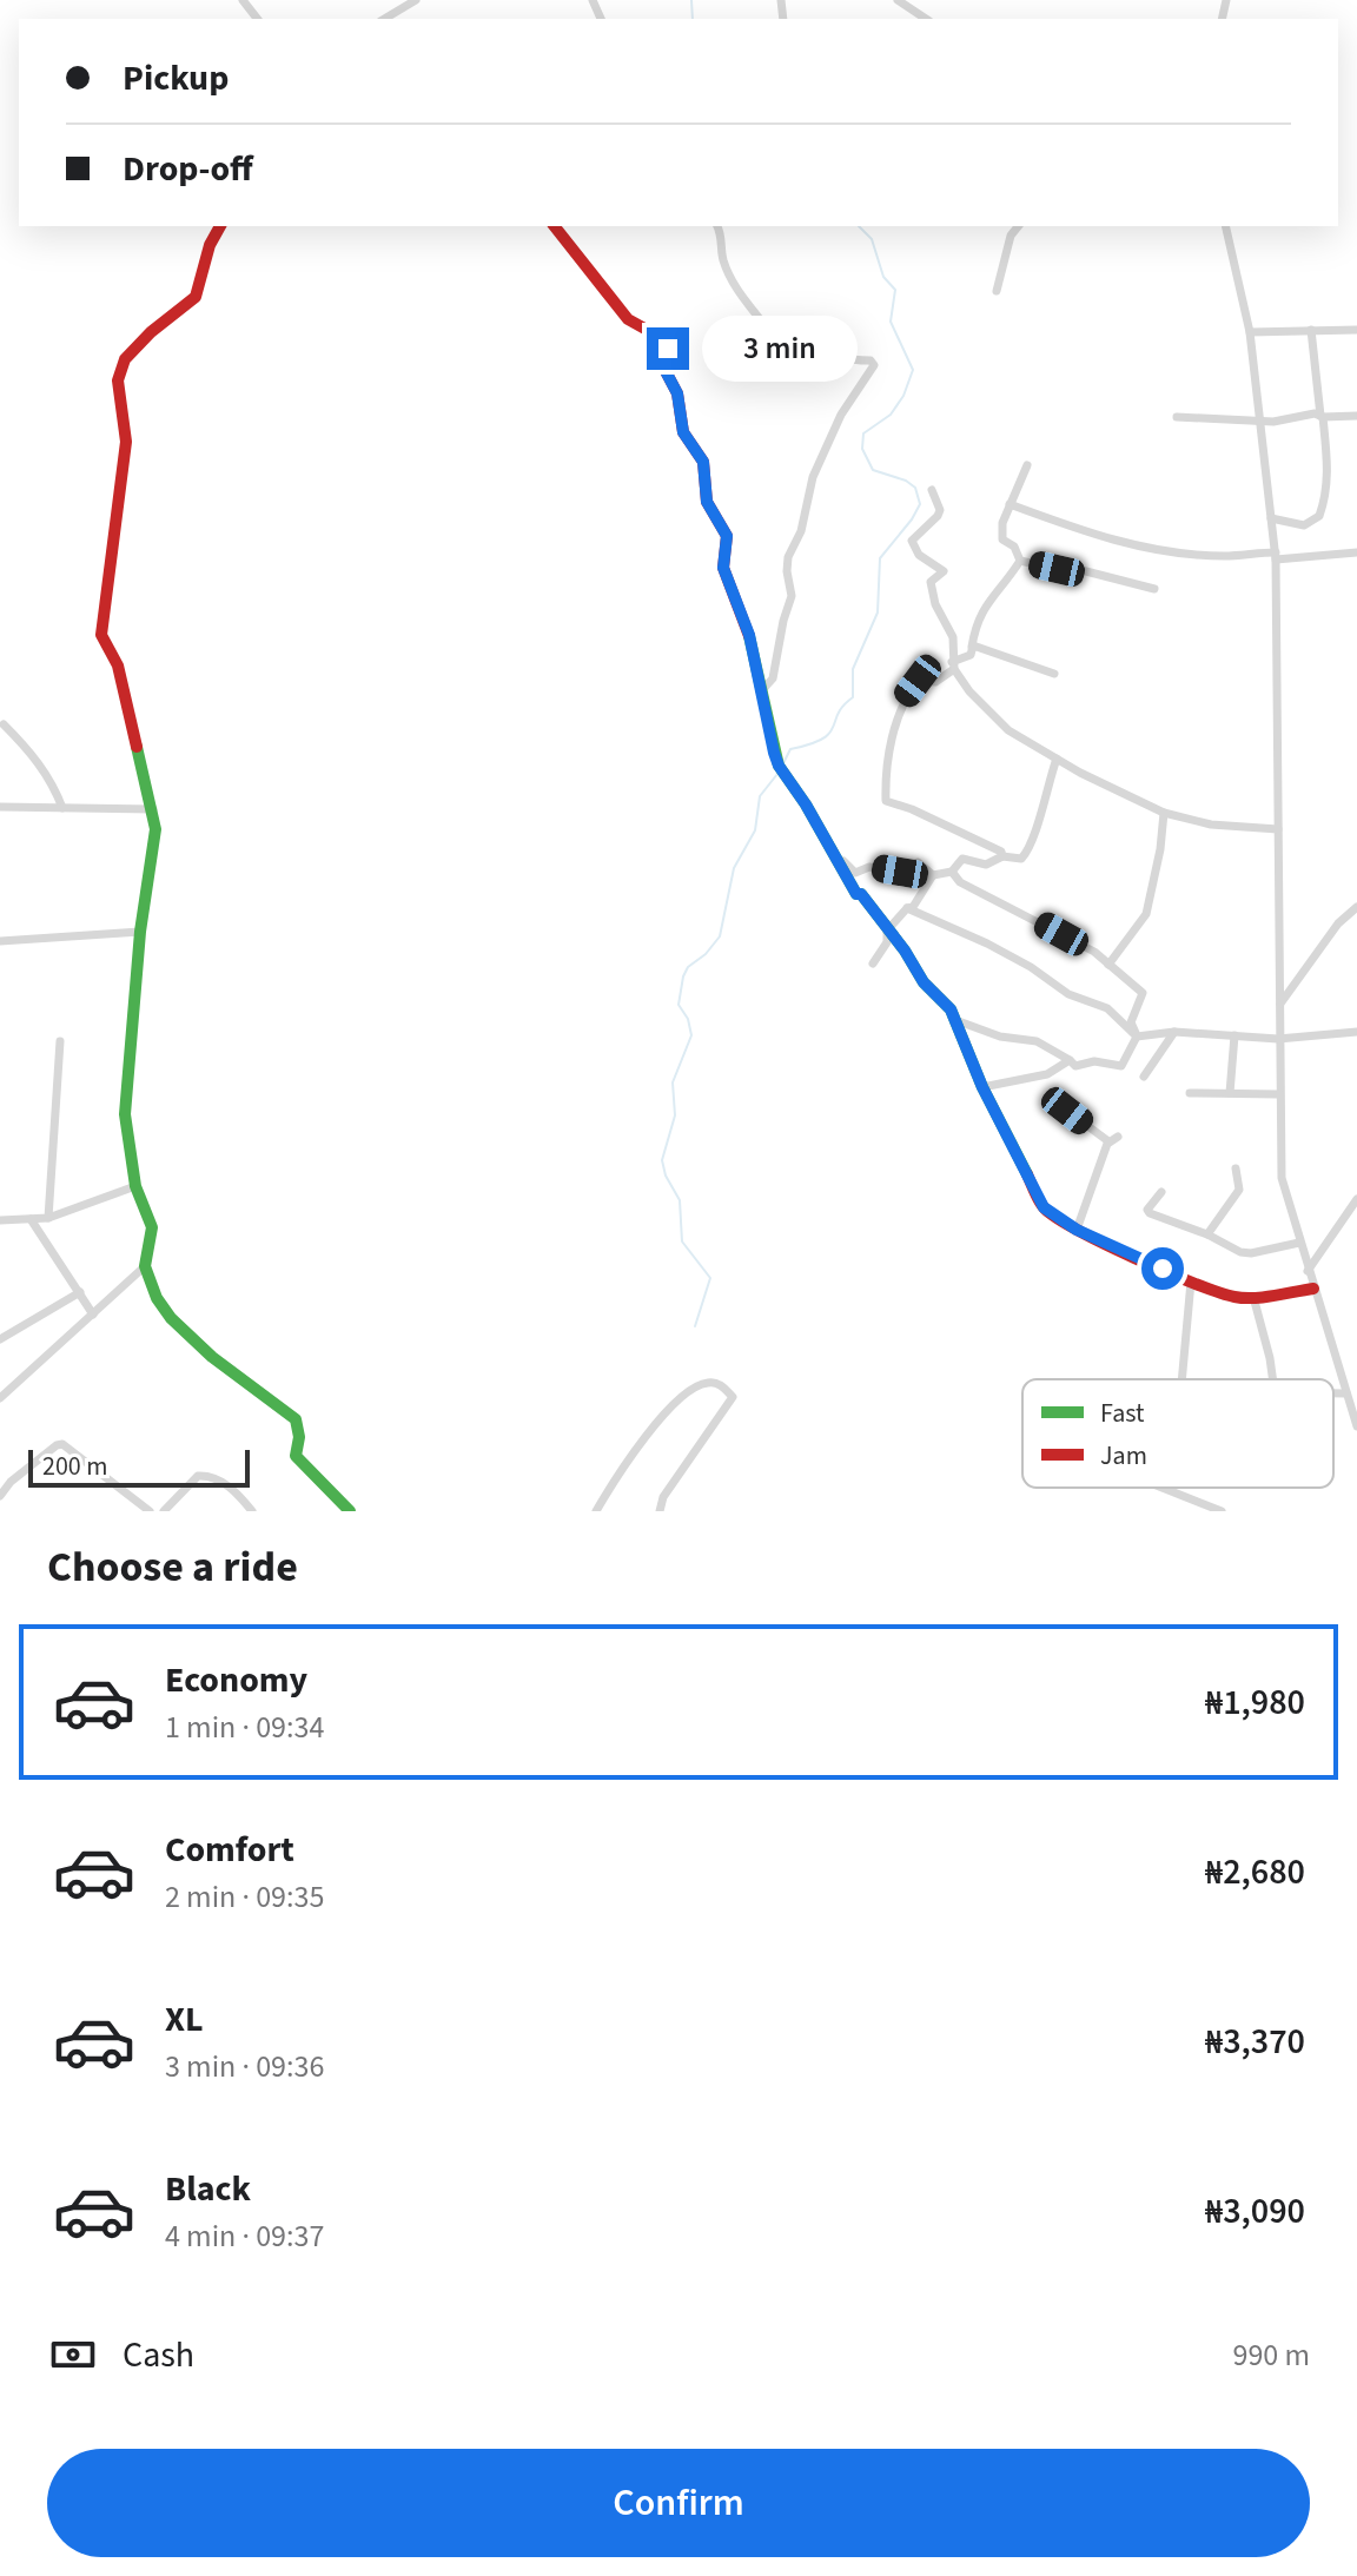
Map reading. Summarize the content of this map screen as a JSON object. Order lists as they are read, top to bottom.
{
  "legend": ["Fast", "Jam"],
  "scale_bar": "200 m",
  "page": {
    "banner": ["Pickup", "Drop-off"],
    "bubble": "3 min",
    "scale": "200 m",
    "heading": "Choose a ride",
    "list": [
      {
        "name": "Economy",
        "note": "1 min · 09:34",
        "value": "₦1,980"
      },
      {
        "name": "Comfort",
        "note": "2 min · 09:35",
        "value": "₦2,680"
      },
      {
        "name": "XL",
        "note": "3 min · 09:36",
        "value": "₦3,370"
      },
      {
        "name": "Black",
        "note": "4 min · 09:37",
        "value": "₦3,090"
      }
    ],
    "pay": ["Cash", "990 m"],
    "buttons": "Confirm"
  }
}
